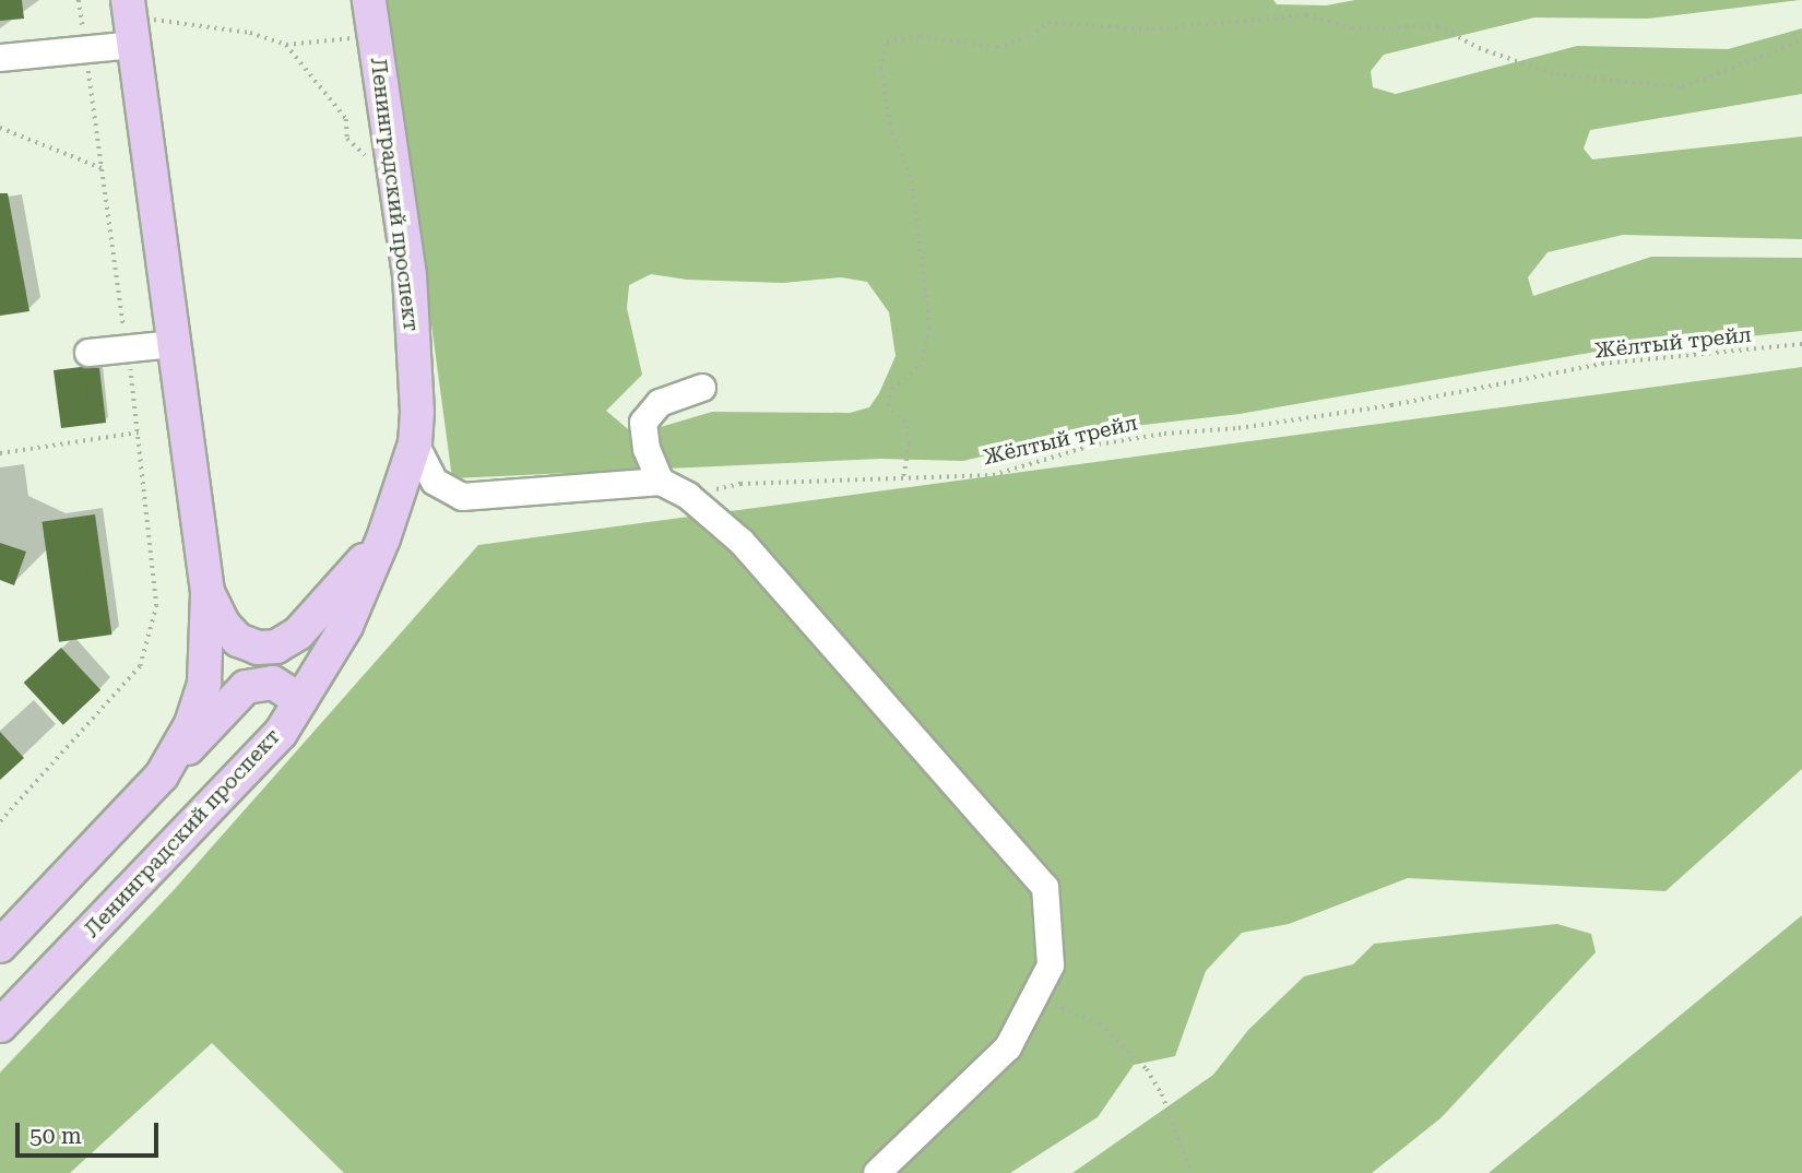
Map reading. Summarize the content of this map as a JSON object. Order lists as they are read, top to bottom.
{
  "streets": {
    "main road": ["Ленинградский проспект"],
    "path": ["Жёлтый трейл"]
  },
  "scale_bar": "50 m"
}
